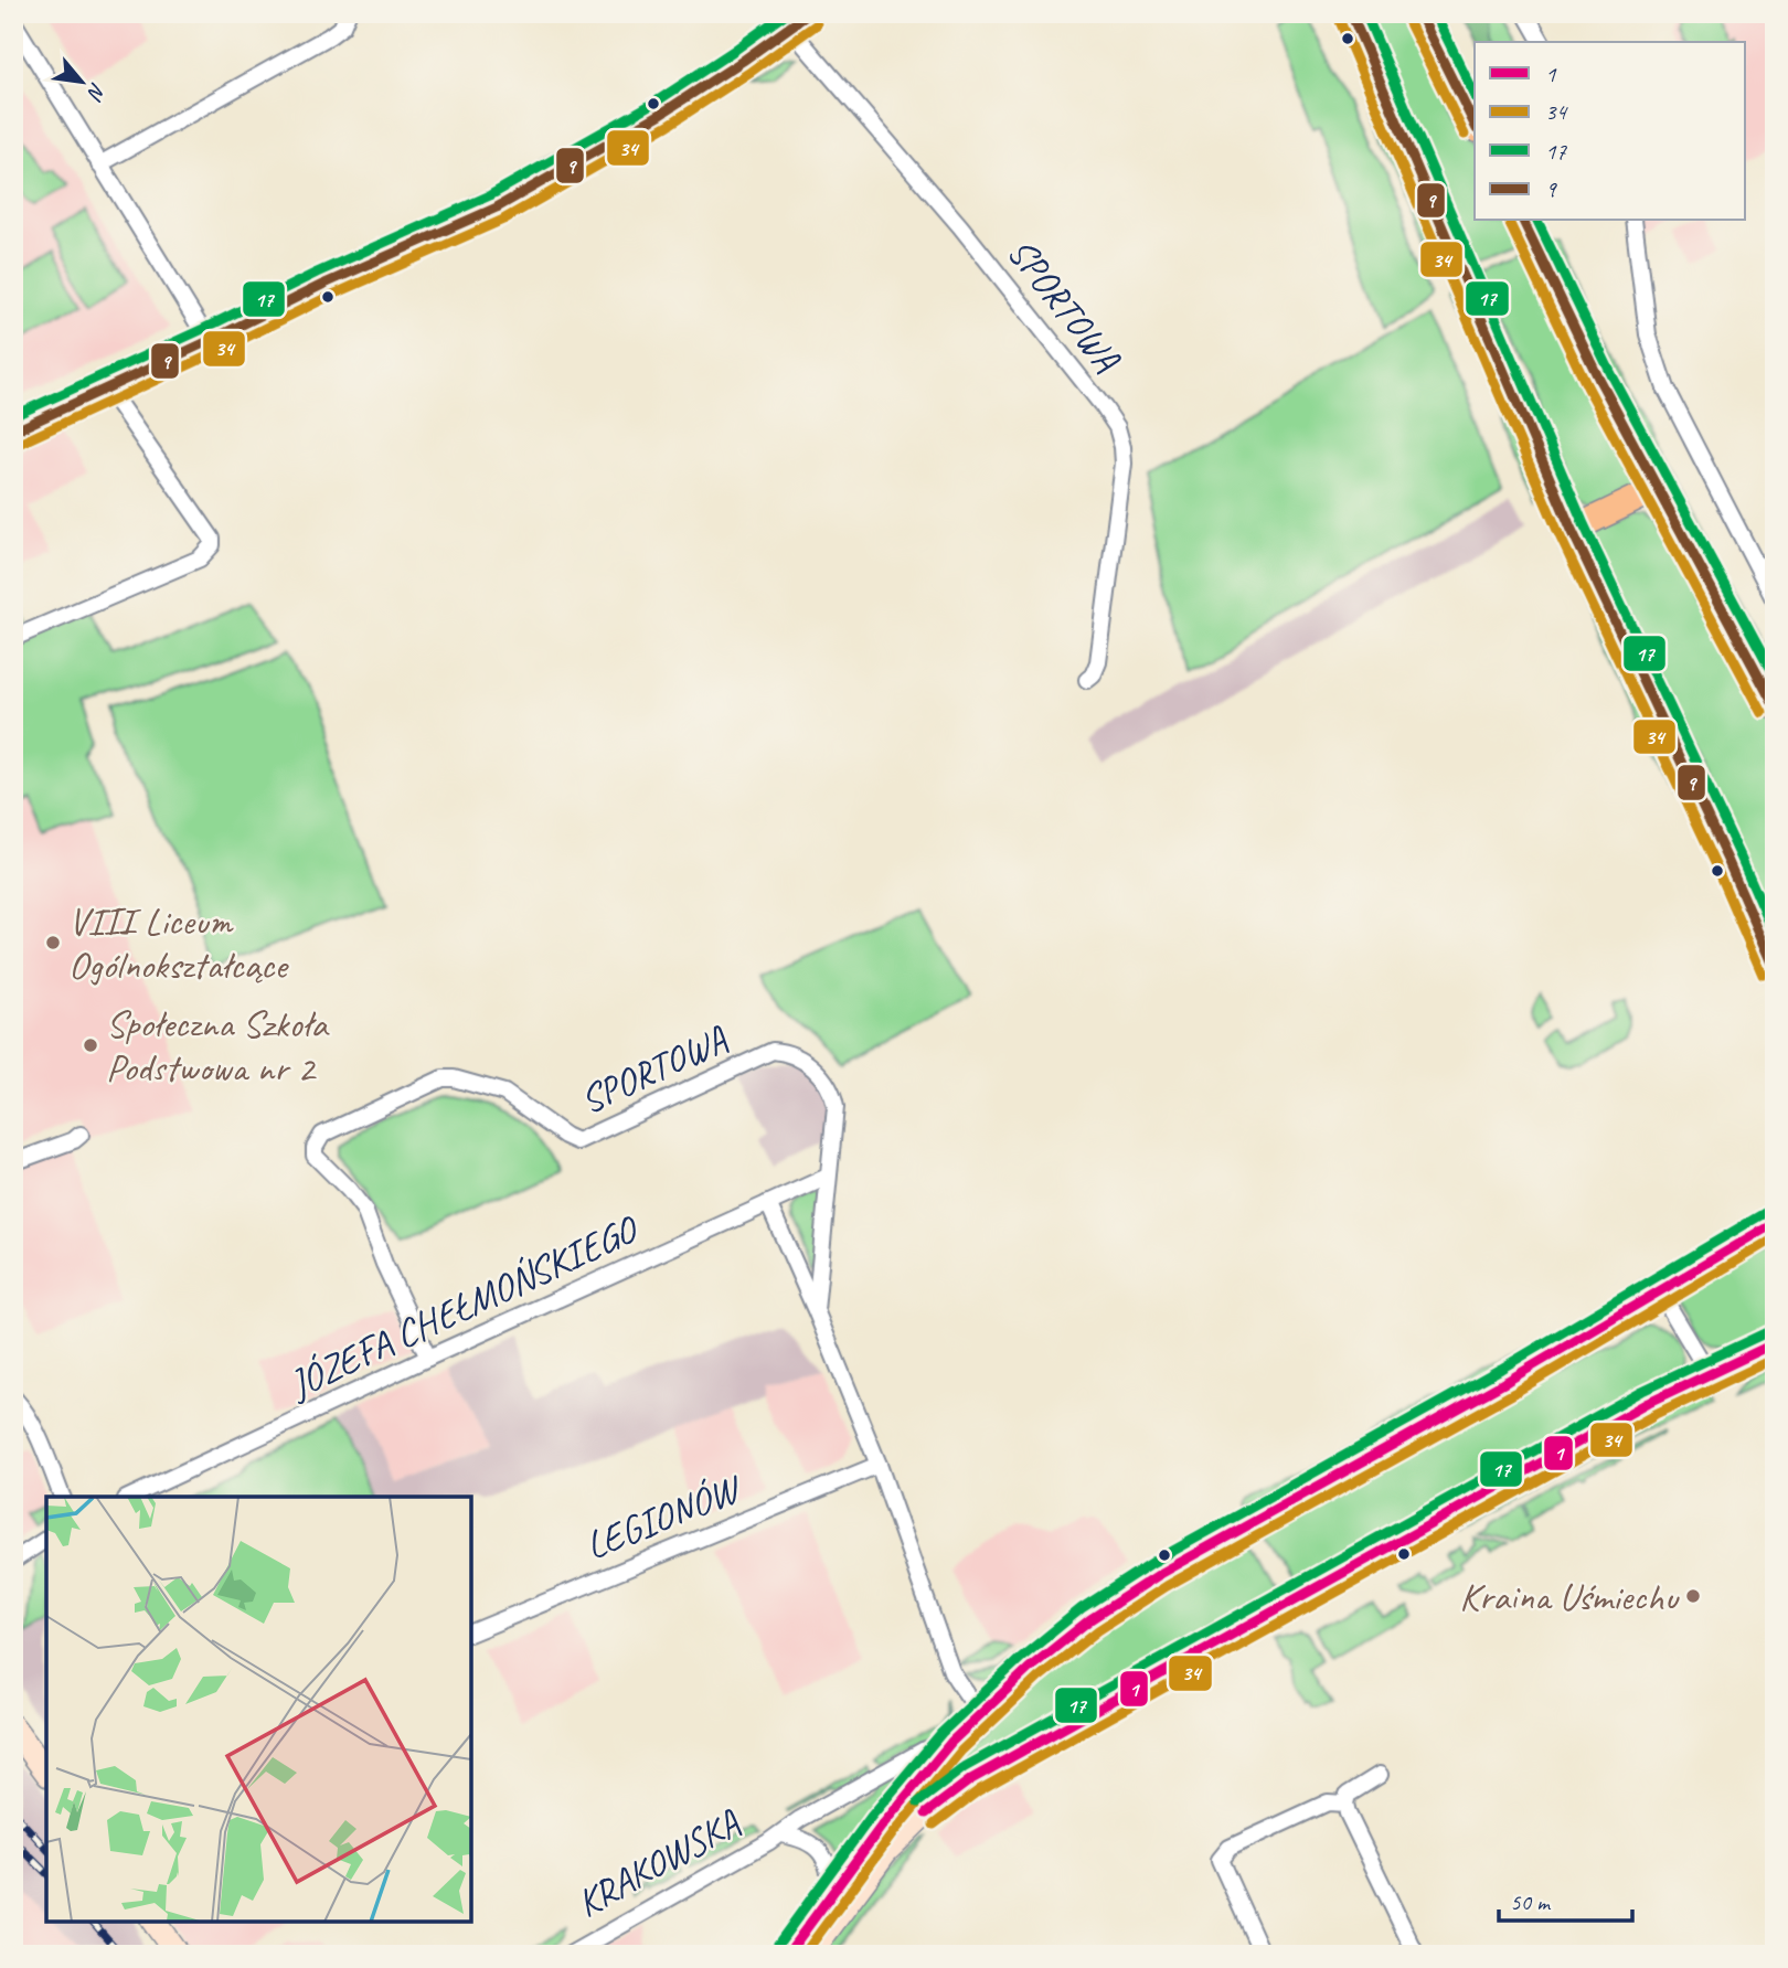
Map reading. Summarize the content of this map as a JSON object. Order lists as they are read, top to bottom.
{
  "streets": {
    "main road": ["KRAKOWSKA"],
    "street": ["SPORTOWA", "JÓZEFA CHEŁMOŃSKIEGO", "LEGIONÓW"]
  },
  "crossings": [
    ["SPORTOWA", "JÓZEFA CHEŁMOŃSKIEGO"],
    ["SPORTOWA", "LEGIONÓW"],
    ["SPORTOWA", "KRAKOWSKA"]
  ],
  "places": ["VIII Liceum Ogólnokształcące", "Społeczna Szkoła Podstwowa nr 2", "Kraina Uśmiechu"],
  "lines": [
    "transit line 17",
    "transit line 9",
    "transit line 34",
    "transit line 1"
  ],
  "legend": [
    "1",
    "34",
    "17",
    "9"
  ],
  "scale_bar": "50 m",
  "north": "bottom right"
}
